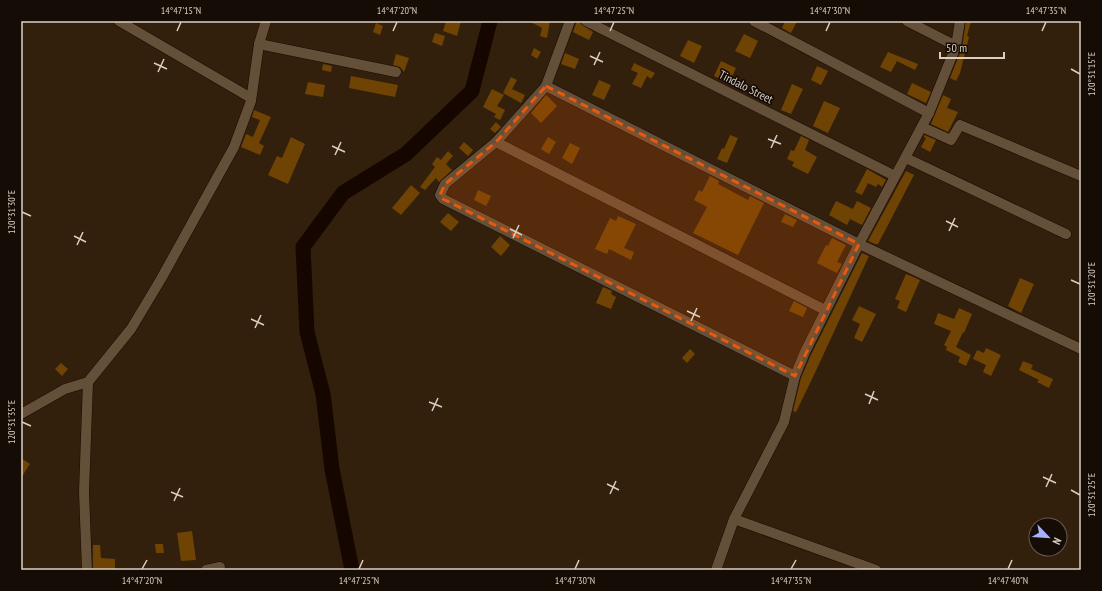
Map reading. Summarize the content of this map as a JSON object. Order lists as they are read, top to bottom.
{
  "streets": {
    "street": ["Tindalo Street"]
  },
  "scale_bar": "50 m",
  "north": "bottom right",
  "coordinates": [
    "14°47'15\"N",
    "14°47'20\"N",
    "14°47'25\"N",
    "14°47'30\"N",
    "14°47'35\"N",
    "120°31'15\"E",
    "120°31'30\"E",
    "120°31'20\"E",
    "120°31'35\"E",
    "120°31'25\"E",
    "14°47'40\"N"
  ]
}
